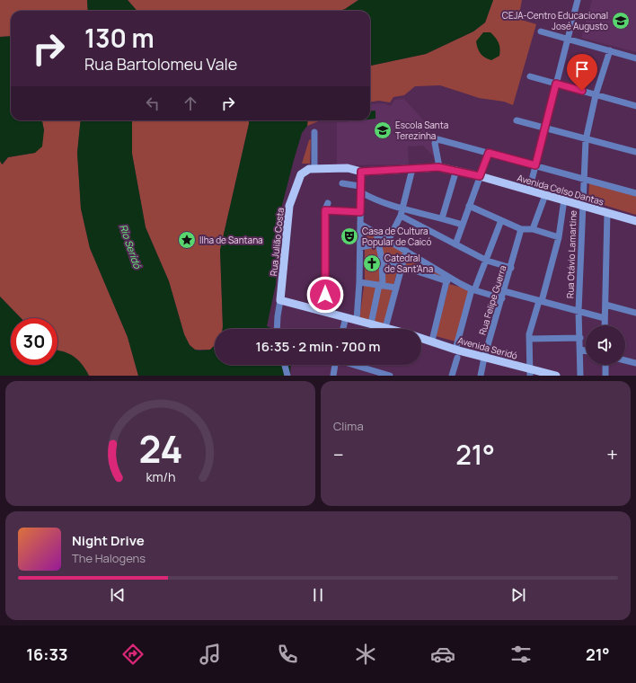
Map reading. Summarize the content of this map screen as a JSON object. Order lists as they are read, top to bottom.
{
  "streets": {
    "main road": ["Avenida Celso Dantas", "Rua Julião Costa", "Avenida Seridó"],
    "street": ["Rua Otávio Lamartine", "Rua Felipe Guerra"]
  },
  "crossings": [
    ["Avenida Celso Dantas", "Rua Julião Costa"],
    ["Avenida Celso Dantas", "Rua Otávio Lamartine"],
    ["Rua Julião Costa", "Avenida Seridó"],
    ["Rua Felipe Guerra", "Avenida Seridó"]
  ],
  "water": ["Rio Seridó"],
  "places": {
    "school or university": ["CEJA-Centro Educacional José Augusto", "Escola Santa Terezinha"],
    "theatre": ["Casa de Cultura Popular de Caicó"],
    "place": ["Ilha de Santana"],
    "church": ["Catedral de Sant'Ana"]
  },
  "page": {
    "turn": ["130 m", "Rua Bartolomeu Vale"],
    "limit": "30",
    "trip": "16:35 · 2 min · 700 m",
    "tile": "Clima",
    "heat": ["−", "21°", "+"],
    "song": ["Night Drive", "The Halogens"],
    "tabs": ["16:33", "21°"],
    "gauge": ["24", "km/h"]
  }
}
